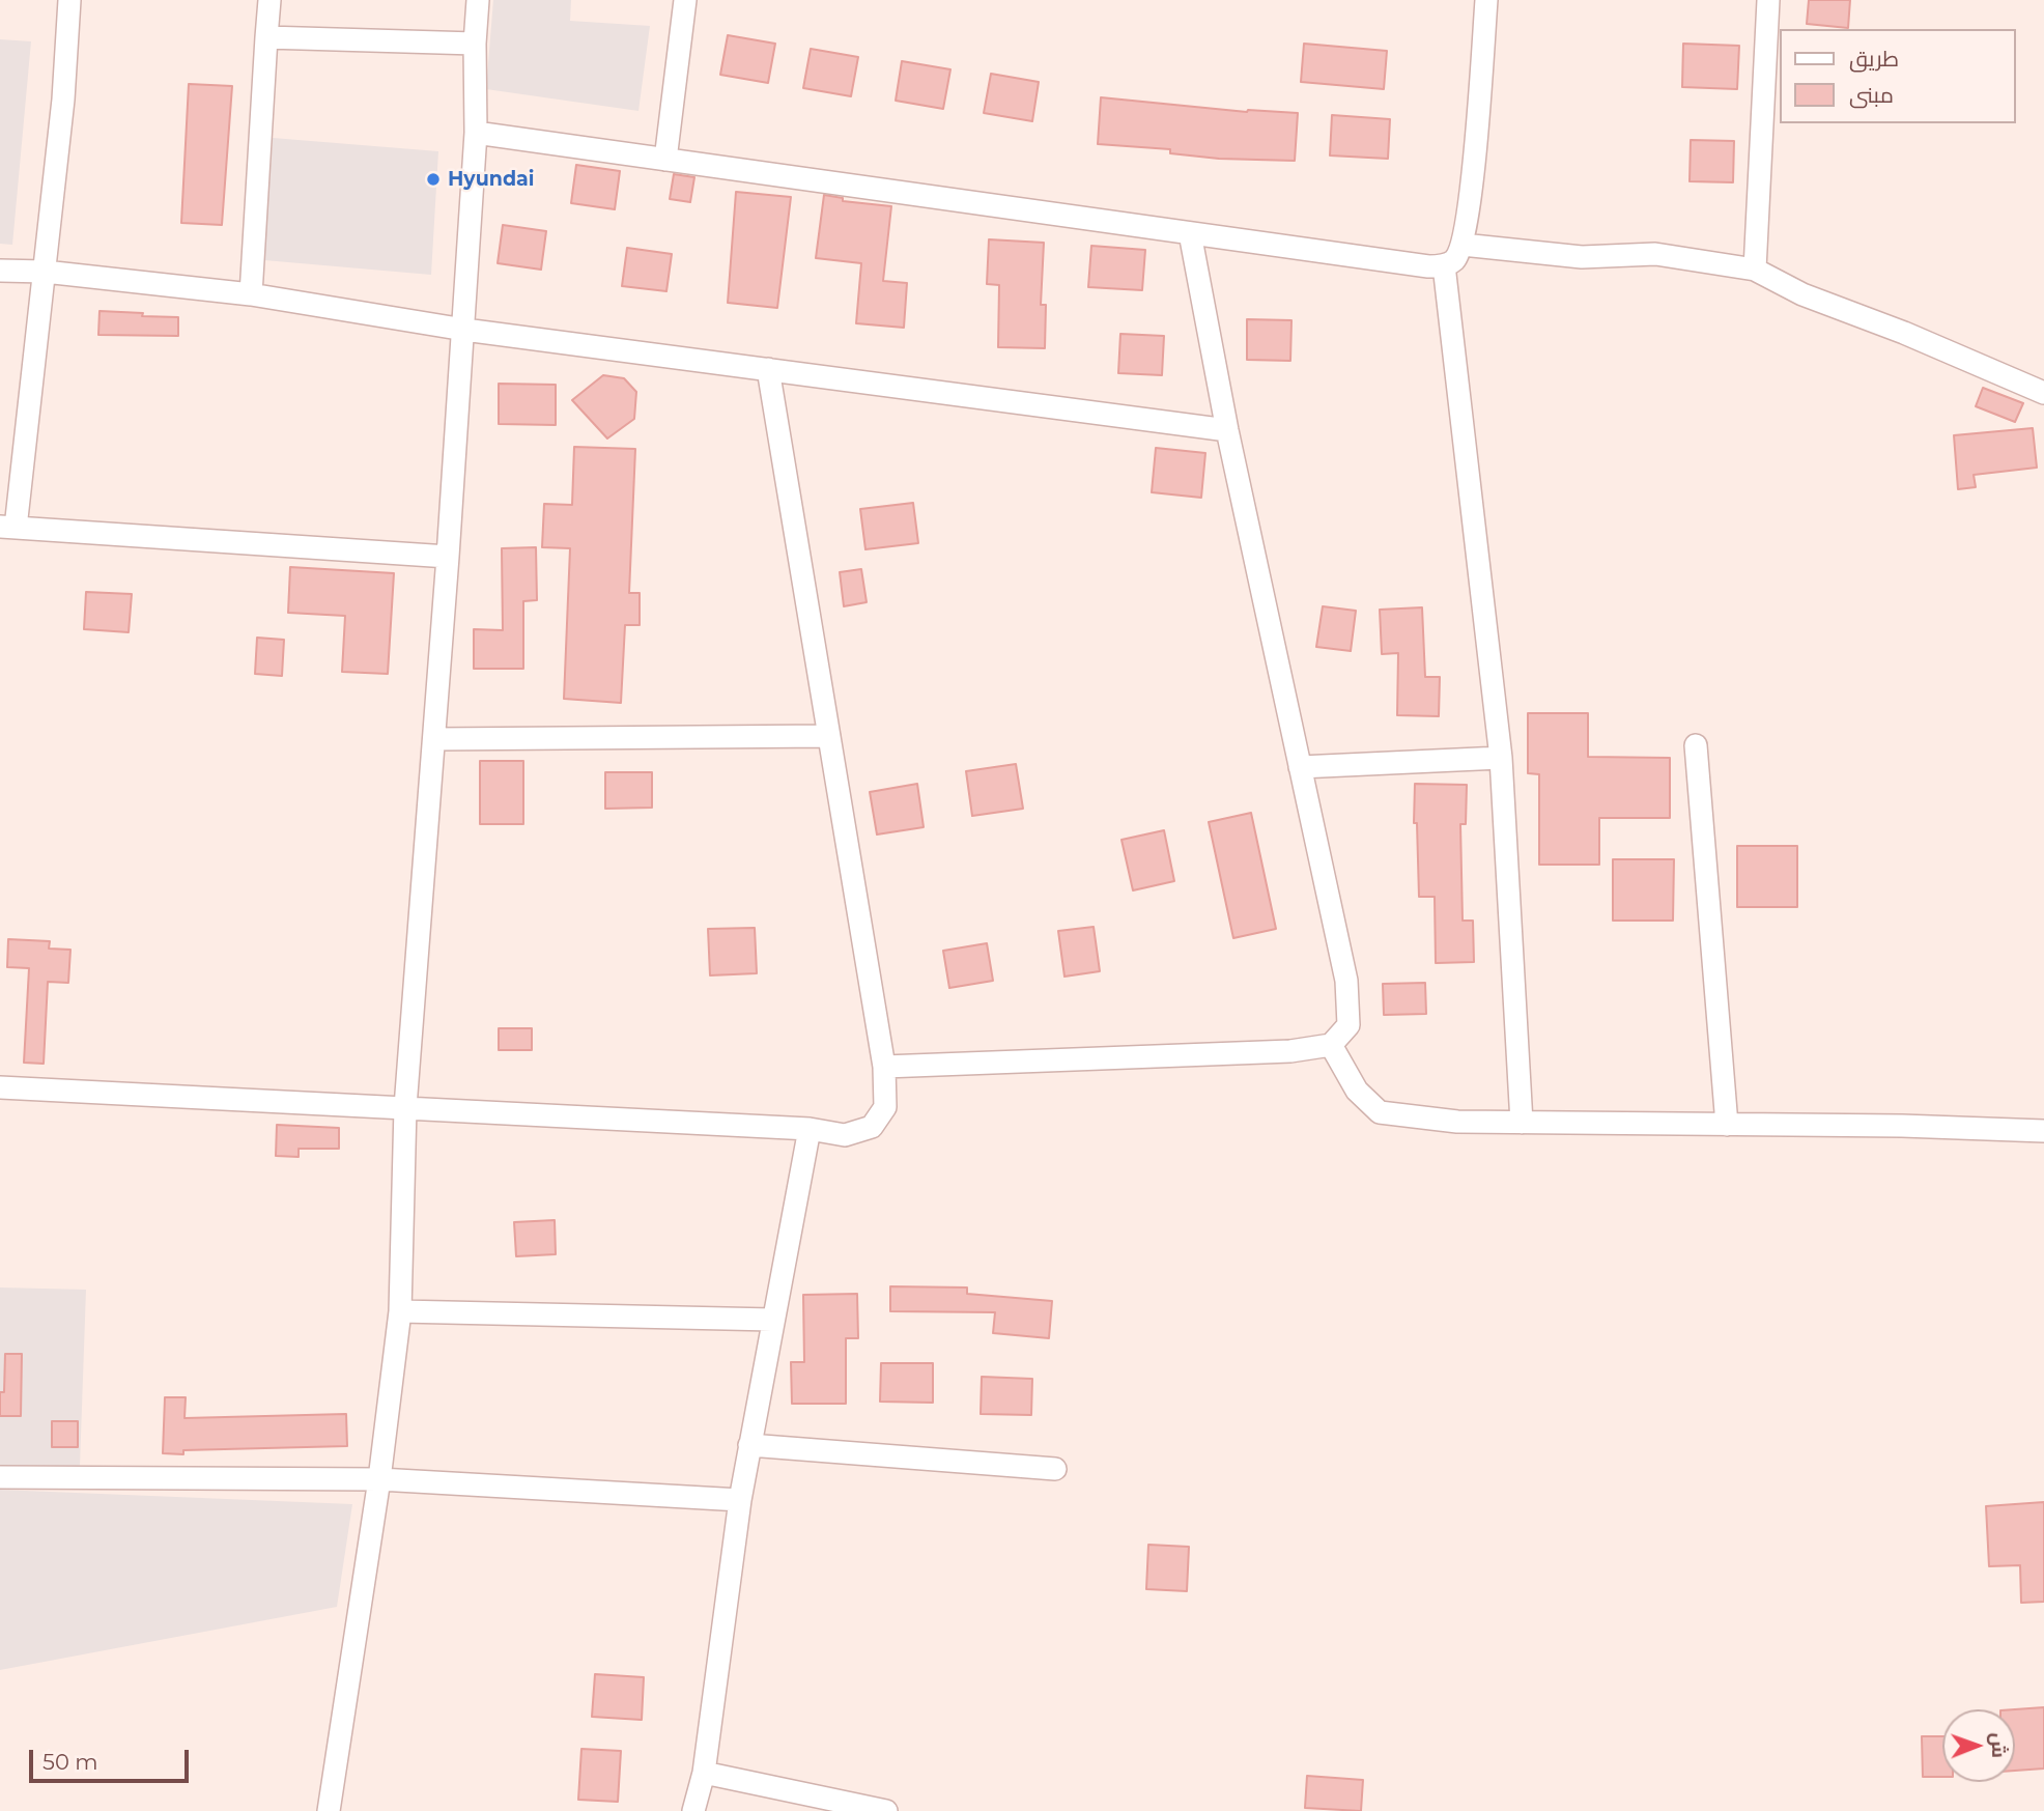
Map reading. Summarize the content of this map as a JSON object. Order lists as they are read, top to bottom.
{
  "places": ["Hyundai"],
  "legend": ["طريق", "مبنى"],
  "scale_bar": "50 m",
  "north": "right"
}
